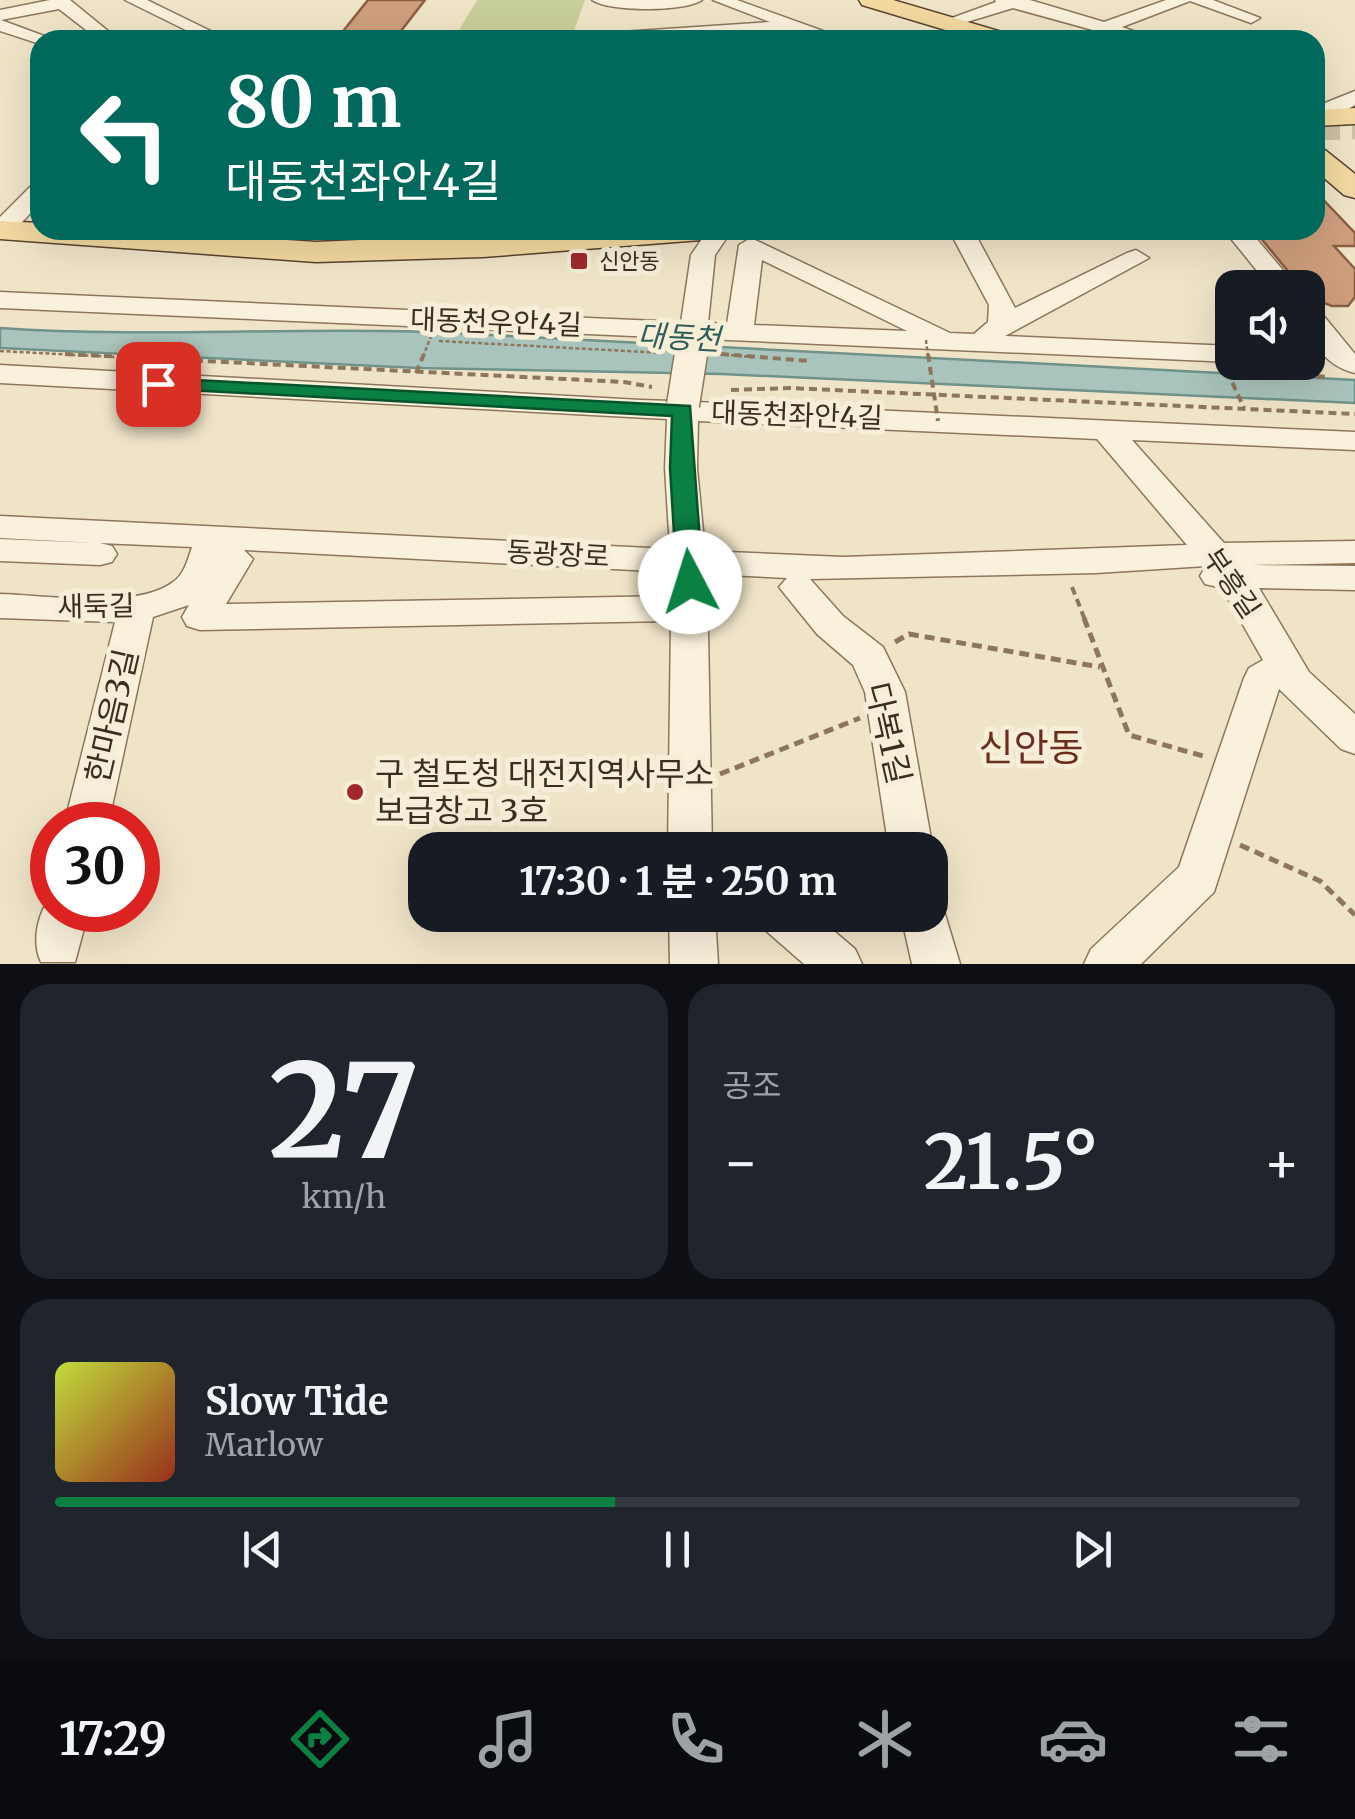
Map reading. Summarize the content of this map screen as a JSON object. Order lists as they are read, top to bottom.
{
  "streets": {
    "street": [
      "대동천우안4길",
      "대동천좌안4길",
      "동광장로",
      "부흥길",
      "새둑길",
      "한마음3길",
      "다복1길"
    ]
  },
  "crossings": [
    ["대동천좌안4길", "부흥길"],
    ["동광장로", "부흥길"],
    ["동광장로", "새둑길"],
    ["동광장로", "다복1길"],
    ["새둑길", "한마음3길"]
  ],
  "districts": ["신안동"],
  "water": ["대동천"],
  "places": {
    "transit": ["신안동"],
    "other": ["구 철도청 대전지역사무소 보급창고 3호"]
  },
  "page": {
    "turn": ["80 m", "대동천좌안4길"],
    "limit": "30",
    "trip": "17:30 · 1 분 · 250 m",
    "tile": [
      ["27", "km/h"],
      "공조"
    ],
    "heat": ["−", "21.5°", "+"],
    "song": ["Slow Tide", "Marlow"],
    "tabs": "17:29"
  }
}
